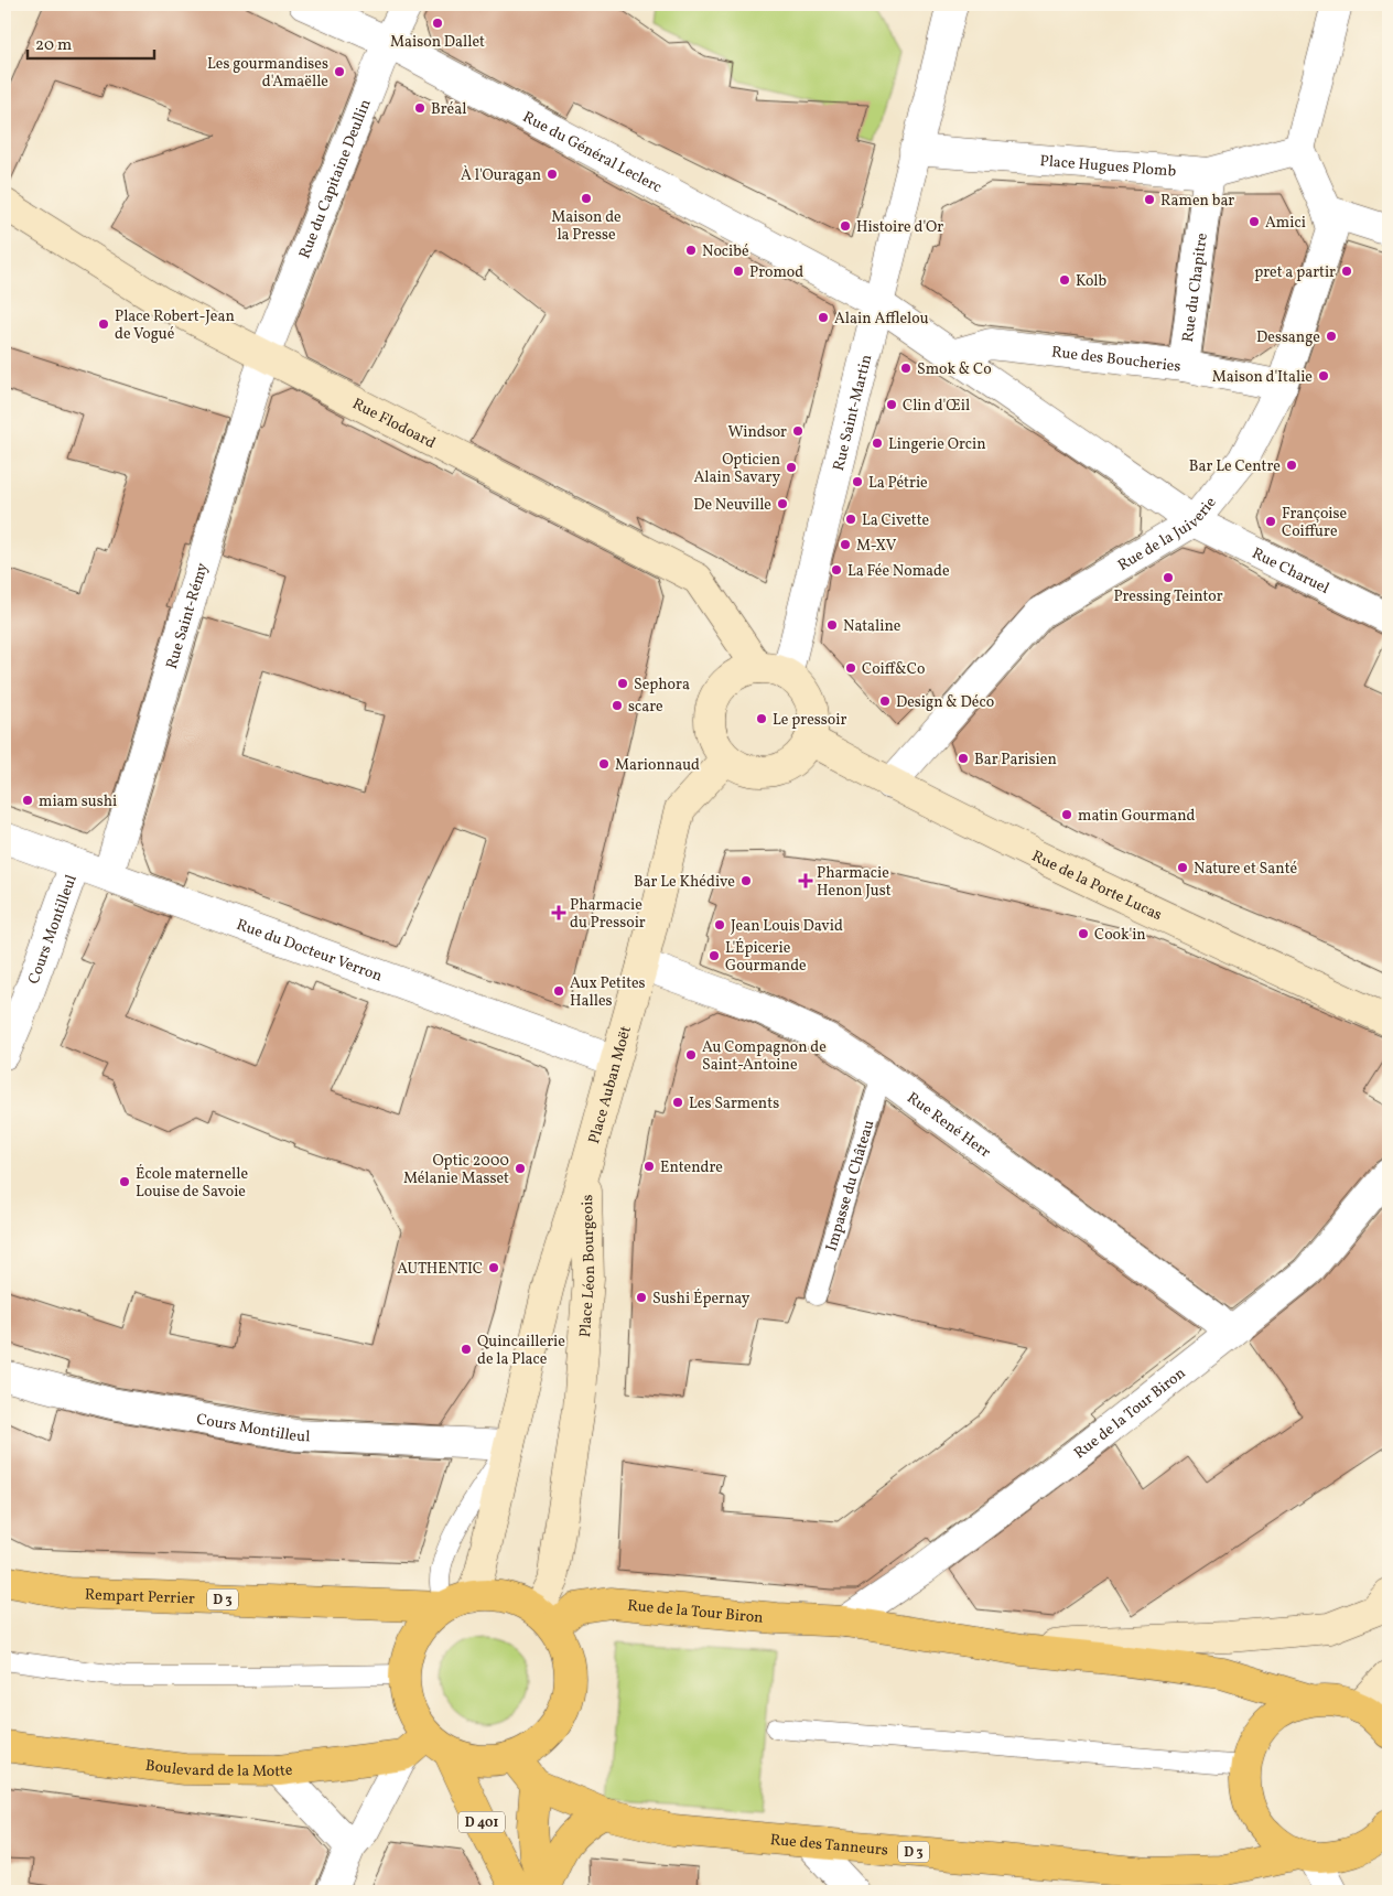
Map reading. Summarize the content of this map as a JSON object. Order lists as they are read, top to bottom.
{
  "streets": {
    "main road": [
      "Rue Flodoard",
      "Rue de la Porte Lucas",
      "Place Auban Moët",
      "Place Léon Bourgeois",
      "Rue de la Tour Biron",
      "Rempart Perrier",
      "D 3",
      "Boulevard de la Motte",
      "D 401",
      "Rue des Tanneurs"
    ],
    "street": [
      "Rue du Général Leclerc",
      "Place Hugues Plomb",
      "Rue du Capitaine Deullin",
      "Rue du Chapitre",
      "Rue des Boucheries",
      "Rue Saint-Martin",
      "Rue de la Juiverie",
      "Rue Charuel",
      "Rue Saint-Rémy",
      "Cours Montilleul",
      "Rue du Docteur Verron",
      "Rue René Herr"
    ],
    "lane": ["Impasse du Château"]
  },
  "crossings": [
    ["Rue du Général Leclerc", "Rue du Capitaine Deullin"],
    ["Rue du Général Leclerc", "Rue Saint-Martin"],
    ["Place Hugues Plomb", "Rue du Chapitre"],
    ["Place Hugues Plomb", "Rue Saint-Martin"],
    ["Place Hugues Plomb", "Rue de la Juiverie"],
    ["Rue du Capitaine Deullin", "Rue Flodoard"],
    ["Rue du Capitaine Deullin", "Rue Saint-Rémy"],
    ["Rue du Chapitre", "Rue des Boucheries"],
    ["Rue des Boucheries", "Rue de la Juiverie"],
    ["Rue Saint-Martin", "Rue Flodoard"],
    ["Rue Saint-Martin", "Rue de la Porte Lucas"],
    ["Rue Saint-Martin", "Place Auban Moët"],
    ["Rue Flodoard", "Rue Saint-Rémy"],
    ["Rue Flodoard", "Rue de la Porte Lucas"],
    ["Rue Flodoard", "Place Auban Moët"],
    ["Rue de la Juiverie", "Rue Charuel"],
    ["Rue de la Juiverie", "Rue de la Porte Lucas"],
    ["Rue Saint-Rémy", "Rue du Docteur Verron"],
    ["Rue de la Porte Lucas", "Place Auban Moët"],
    ["Cours Montilleul", "Rue du Docteur Verron"],
    ["Cours Montilleul", "Place Léon Bourgeois"],
    ["Rue du Docteur Verron", "Place Auban Moët"],
    ["Place Auban Moët", "Rue René Herr"],
    ["Place Auban Moët", "Place Léon Bourgeois"],
    ["Rue René Herr", "Impasse du Château"],
    ["Rue René Herr", "Rue de la Tour Biron"],
    ["Place Léon Bourgeois", "Rue de la Tour Biron"],
    ["Place Léon Bourgeois", "Rempart Perrier"],
    ["Place Léon Bourgeois", "D 401"],
    ["Place Léon Bourgeois", "Rue des Tanneurs"],
    ["Rue de la Tour Biron", "Rempart Perrier"],
    ["Rue de la Tour Biron", "D 401"],
    ["Rue de la Tour Biron", "Rue des Tanneurs"],
    ["Rempart Perrier", "D 401"],
    ["Rempart Perrier", "Rue des Tanneurs"],
    ["D 401", "Rue des Tanneurs"]
  ],
  "places": {
    "other": [
      "Maison Dallet",
      "Les gourmandises d'Amaëlle",
      "Bréal",
      "À l'Ouragan",
      "Maison de la Presse",
      "Ramen bar",
      "Amici",
      "Histoire d'Or",
      "Nocibé",
      "Promod",
      "pret a partir",
      "Kolb",
      "Alain Afflelou",
      "Place Robert-Jean de Vogué",
      "Dessange",
      "Smok & Co",
      "Maison d'Italie",
      "Clin d'Œil",
      "Windsor",
      "Lingerie Orcin",
      "Bar Le Centre",
      "Opticien Alain Savary",
      "La Pétrie",
      "De Neuville",
      "La Civette",
      "Françoise Coiffure",
      "M-XV",
      "La Fée Nomade",
      "Pressing Teintor",
      "Nataline",
      "Coiff&Co",
      "Sephora",
      "Design & Déco",
      "scare",
      "Le pressoir",
      "Bar Parisien",
      "Marionnaud",
      "miam sushi",
      "matin Gourmand",
      "Nature et Santé",
      "Bar Le Khédive",
      "Jean Louis David",
      "Cook'in",
      "L'Épicerie Gourmande",
      "Aux Petites Halles",
      "Au Compagnon de Saint-Antoine",
      "Les Sarments",
      "Entendre",
      "Optic 2000 Mélanie Masset",
      "École maternelle Louise de Savoie",
      "AUTHENTIC",
      "Sushi Épernay",
      "Quincaillerie de la Place"
    ],
    "health": ["Pharmacie Henon Just", "Pharmacie du Pressoir"]
  },
  "scale_bar": "20 m"
}
